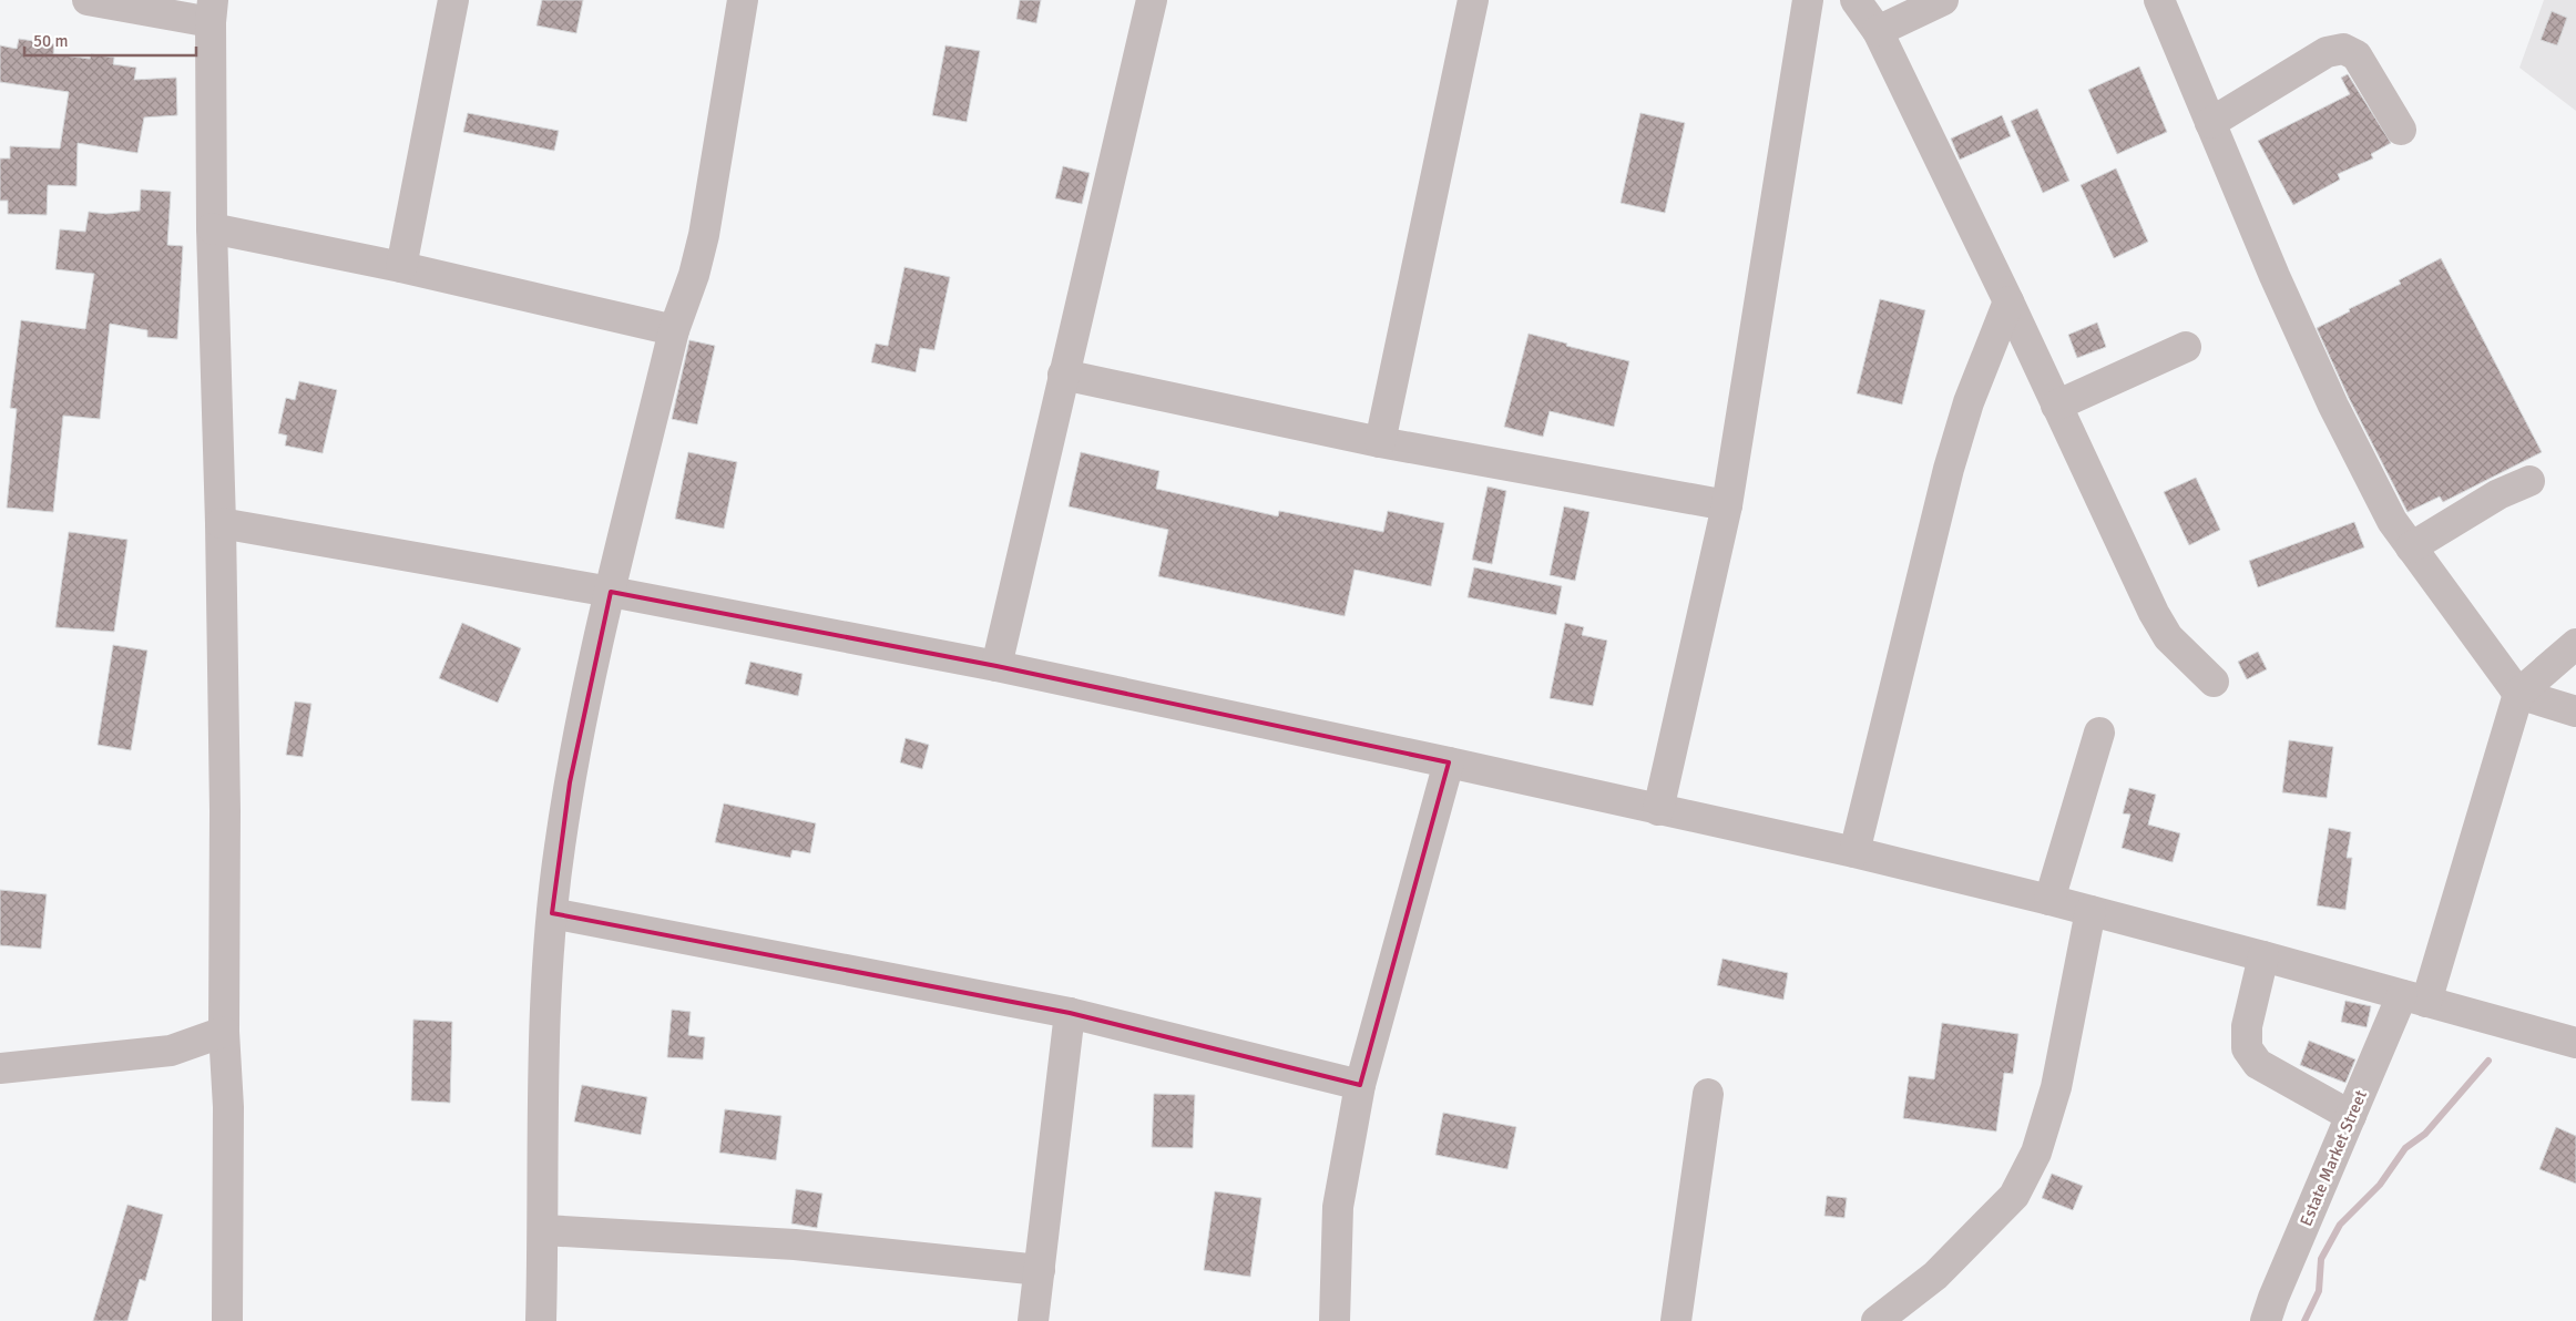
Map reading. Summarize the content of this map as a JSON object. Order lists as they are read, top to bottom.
{
  "streets": {
    "street": ["Estate Market Street"]
  },
  "scale_bar": "50 m"
}
